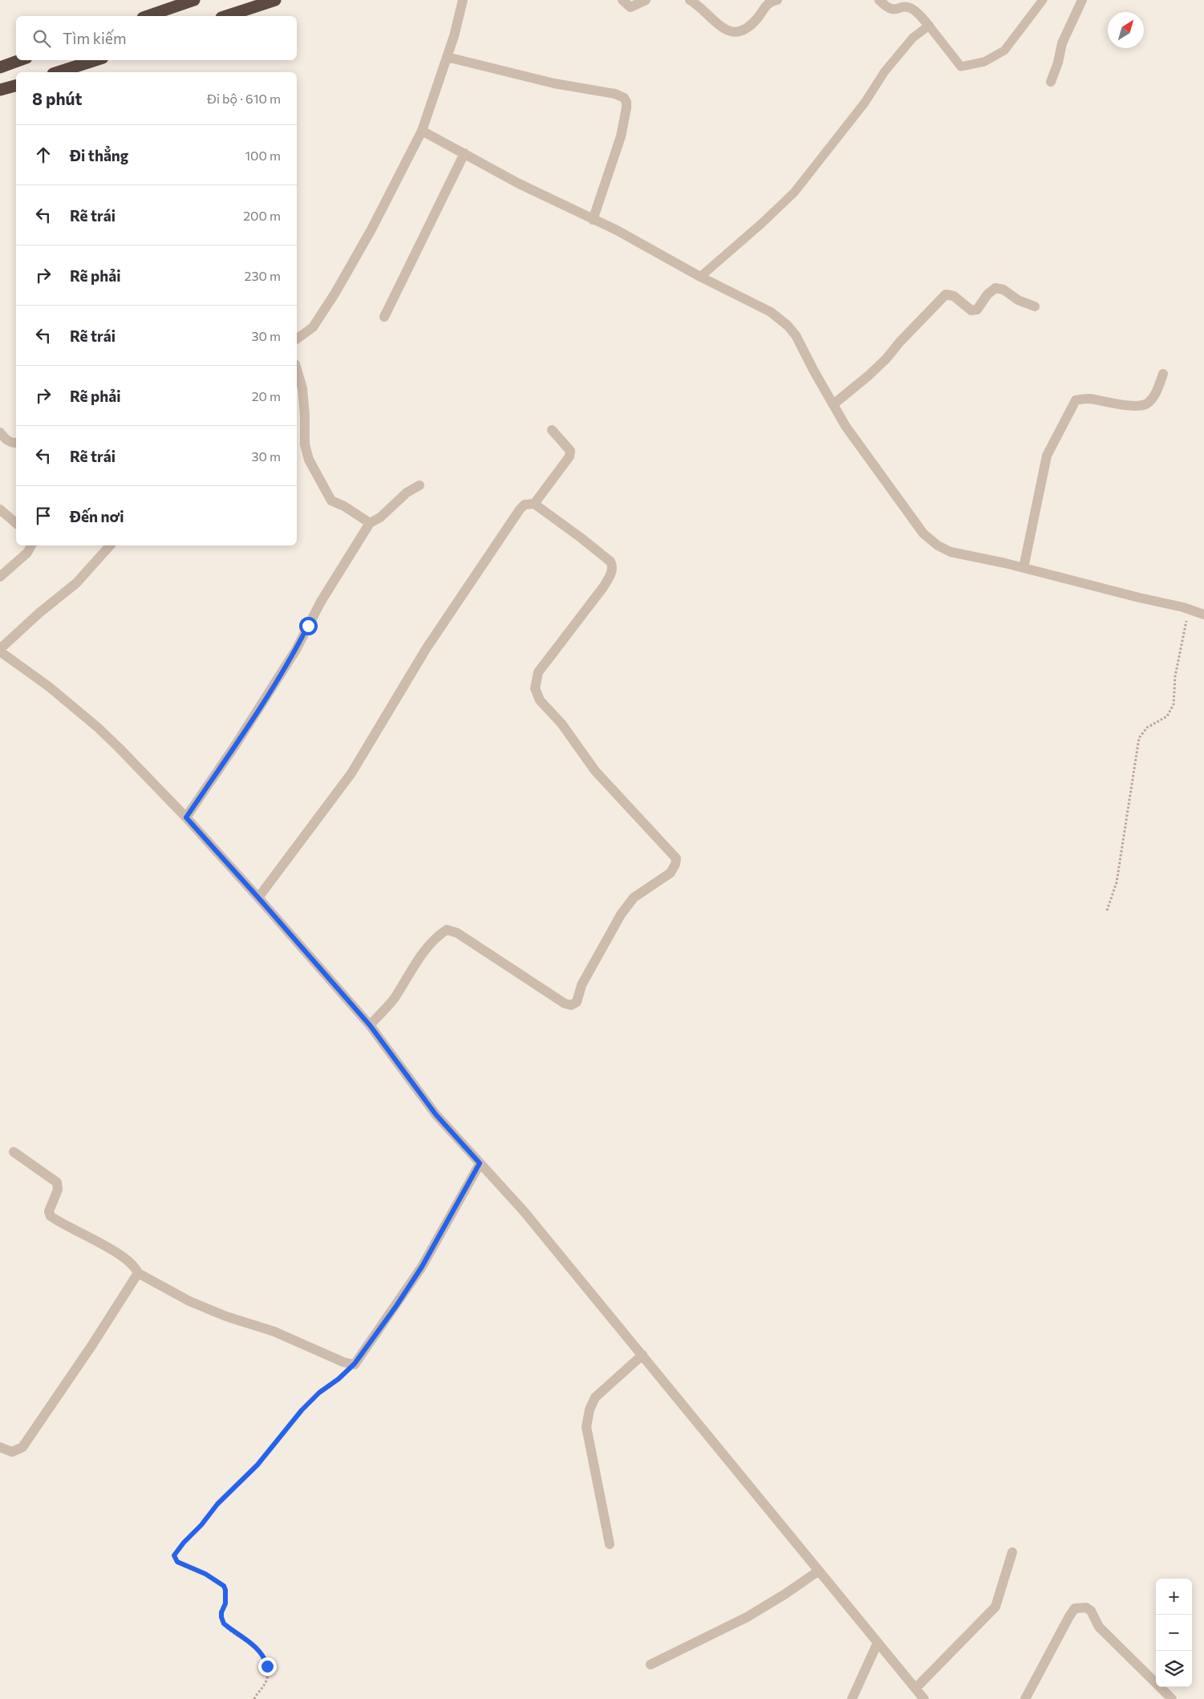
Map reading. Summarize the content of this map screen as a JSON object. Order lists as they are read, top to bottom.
{
  "north": "top right",
  "page": {
    "search": "Tìm kiếm",
    "heading": ["8 phút", "Đi bộ · 610 m"],
    "list": [
      ["Đi thẳng", "100 m"],
      ["Rẽ trái", "200 m"],
      ["Rẽ phải", "230 m"],
      ["Rẽ trái", "30 m"],
      ["Rẽ phải", "20 m"],
      ["Rẽ trái", "30 m"],
      "Đến nơi"
    ],
    "map_buttons": ["+", "−"]
  }
}
